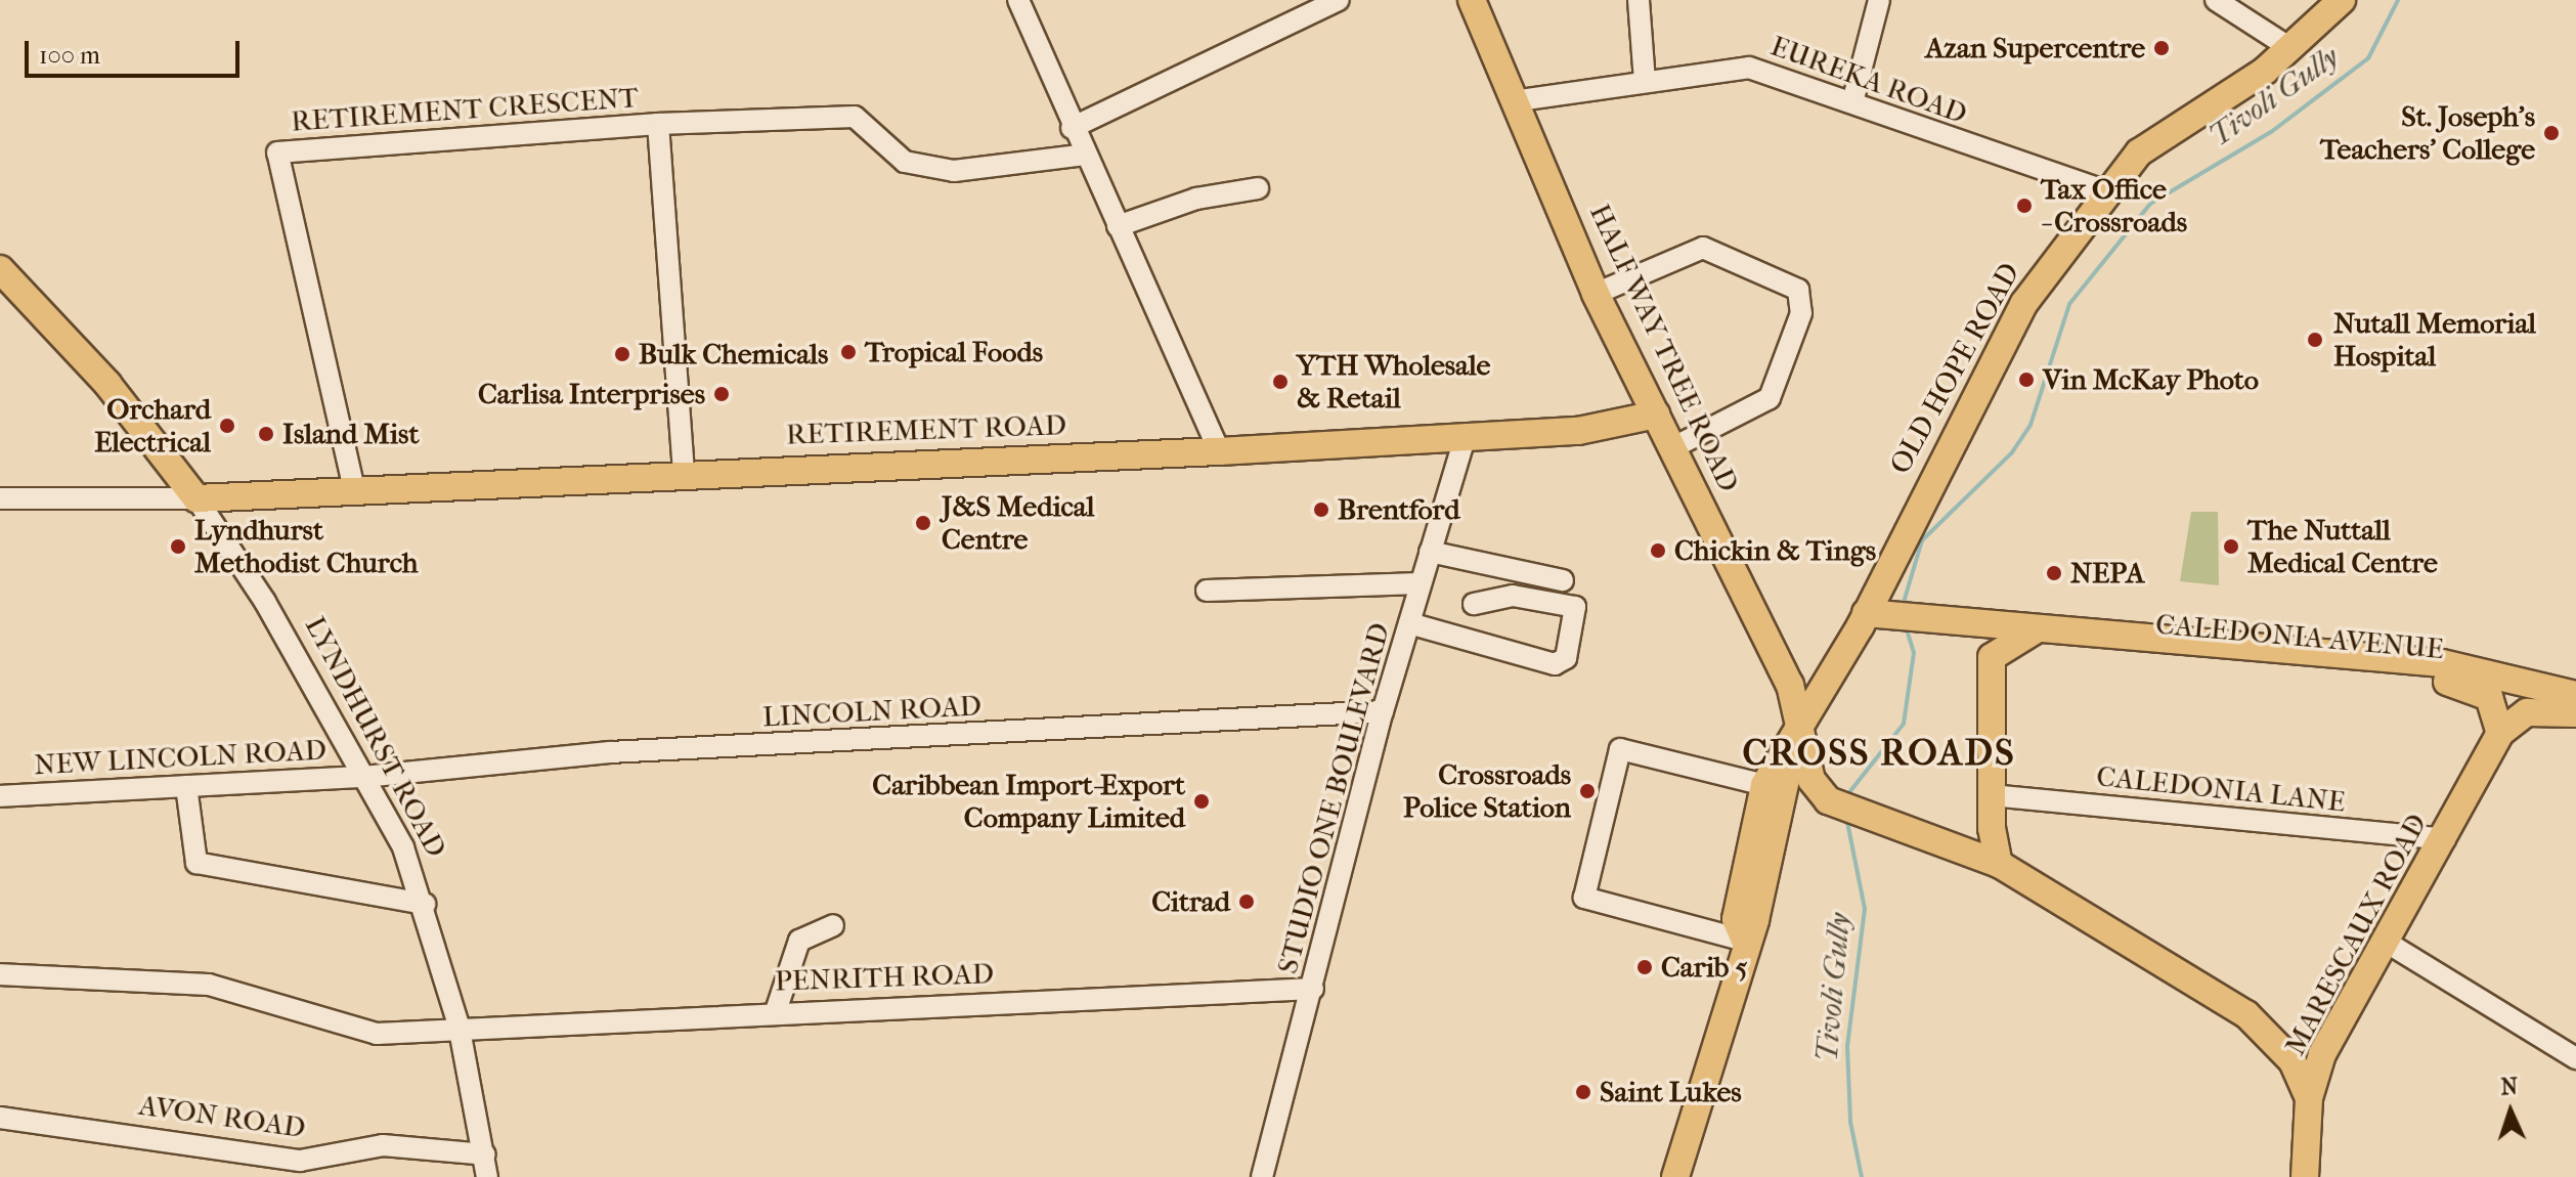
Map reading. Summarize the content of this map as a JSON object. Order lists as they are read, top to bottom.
{
  "streets": {
    "main road": [
      "HALF WAY TREE ROAD",
      "OLD HOPE ROAD",
      "RETIREMENT ROAD",
      "CALEDONIA AVENUE",
      "LYNDHURST ROAD",
      "MARESCAUX ROAD"
    ],
    "street": [
      "EUREKA ROAD",
      "RETIREMENT CRESCENT",
      "LINCOLN ROAD",
      "NEW LINCOLN ROAD",
      "CALEDONIA LANE",
      "STUDIO ONE BOULEVARD",
      "PENRITH ROAD",
      "AVON ROAD"
    ]
  },
  "crossings": [
    ["EUREKA ROAD", "HALF WAY TREE ROAD"],
    ["EUREKA ROAD", "OLD HOPE ROAD"],
    ["RETIREMENT CRESCENT", "RETIREMENT ROAD"],
    ["HALF WAY TREE ROAD", "OLD HOPE ROAD"],
    ["HALF WAY TREE ROAD", "RETIREMENT ROAD"],
    ["RETIREMENT ROAD", "LYNDHURST ROAD"],
    ["RETIREMENT ROAD", "STUDIO ONE BOULEVARD"],
    ["CALEDONIA AVENUE", "MARESCAUX ROAD"],
    ["LINCOLN ROAD", "LYNDHURST ROAD"],
    ["LINCOLN ROAD", "NEW LINCOLN ROAD"],
    ["LINCOLN ROAD", "STUDIO ONE BOULEVARD"],
    ["LYNDHURST ROAD", "NEW LINCOLN ROAD"],
    ["LYNDHURST ROAD", "PENRITH ROAD"],
    ["LYNDHURST ROAD", "AVON ROAD"],
    ["CALEDONIA LANE", "MARESCAUX ROAD"],
    ["STUDIO ONE BOULEVARD", "PENRITH ROAD"]
  ],
  "districts": ["CROSS ROADS"],
  "water": ["Tivoli Gully"],
  "places": [
    "Azan Supercentre",
    "St. Joseph's Teachers' College",
    "Tax Office - Crossroads",
    "Nutall Memorial Hospital",
    "Tropical Foods",
    "Bulk Chemicals",
    "Vin McKay Photo",
    "YTH Wholesale & Retail",
    "Carlisa Interprises",
    "Orchard Electrical",
    "Island Mist",
    "Brentford",
    "J&S Medical Centre",
    "Lyndhurst Methodist Church",
    "The Nuttall Medical Centre",
    "Chickin & Tings",
    "NEPA",
    "Crossroads Police Station",
    "Caribbean Import-Export Company Limited",
    "Citrad",
    "Carib 5",
    "Saint Lukes"
  ],
  "scale_bar": "100 m",
  "north": "top"
}
